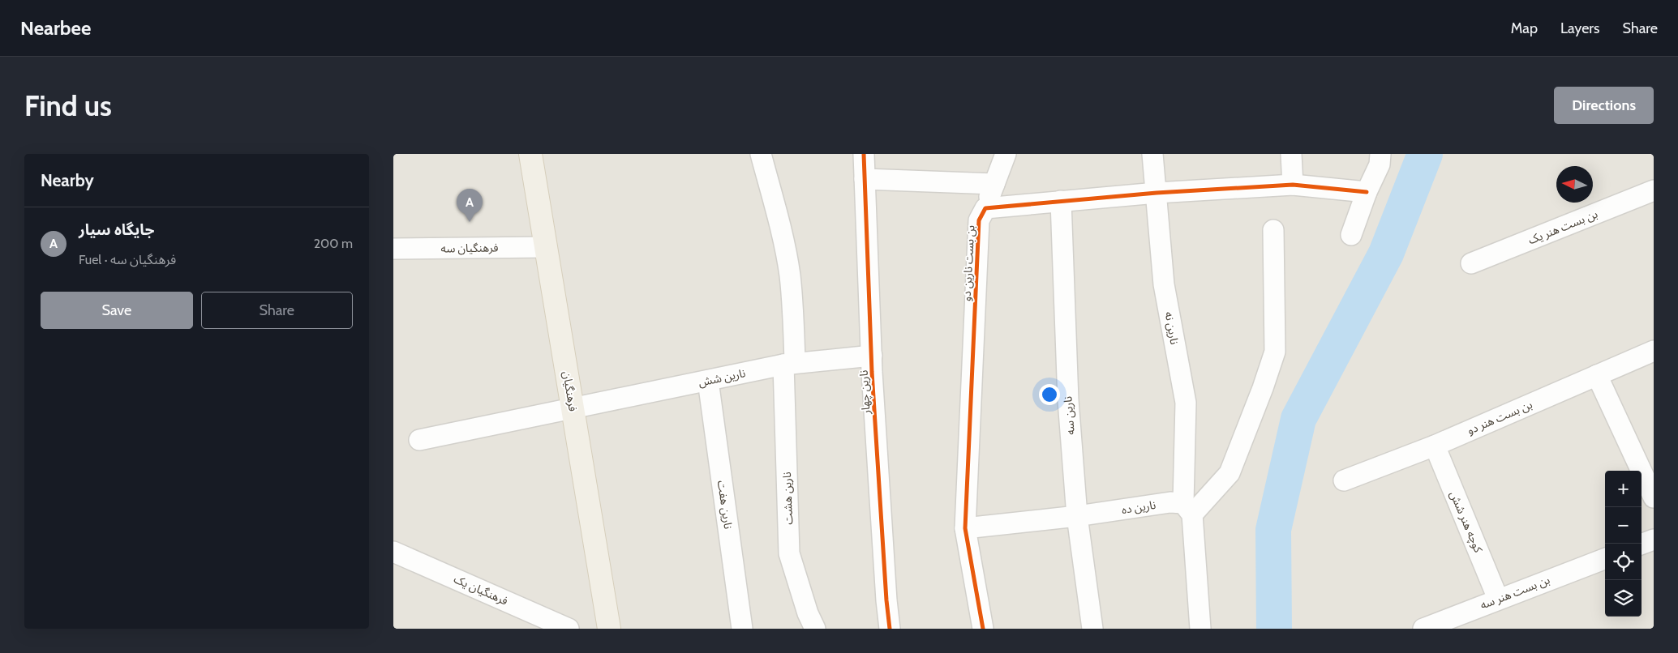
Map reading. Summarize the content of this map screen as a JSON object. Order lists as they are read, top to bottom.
{
  "streets": {
    "main road": ["فرهنگیان"],
    "street": [
      "بن بست هنر یک",
      "فرهنگیان سه",
      "بن بست نارین دو",
      "نارین نه",
      "نارین شش",
      "نارین چهار",
      "نارین سه",
      "بن بست هنر دو",
      "نارین هشت",
      "نارین هفت",
      "نارین ده",
      "کوچه هنر شش",
      "فرهنگیان یک",
      "بن بست هنر سه"
    ]
  },
  "crossings": [
    ["فرهنگیان سه", "فرهنگیان"],
    ["بن بست نارین دو", "نارین ده"],
    ["نارین نه", "نارین ده"],
    ["نارین شش", "فرهنگیان"],
    ["نارین شش", "نارین چهار"],
    ["نارین شش", "نارین هشت"],
    ["نارین شش", "نارین هفت"],
    ["نارین سه", "نارین ده"],
    ["بن بست هنر دو", "کوچه هنر شش"],
    ["کوچه هنر شش", "بن بست هنر سه"]
  ],
  "north": "left",
  "page": {
    "header": "Nearbee",
    "nav": ["Map", "Layers", "Share"],
    "buttons": [
      "Directions",
      ["Save", "Share"]
    ],
    "title": "Find us",
    "heading": "Nearby",
    "pins": "A",
    "list": [
      {
        "mark": "A",
        "name": "جایگاه سیار",
        "note": "Fuel · فرهنگیان سه",
        "value": "200 m"
      }
    ],
    "map_buttons": ["+", "−"]
  }
}
